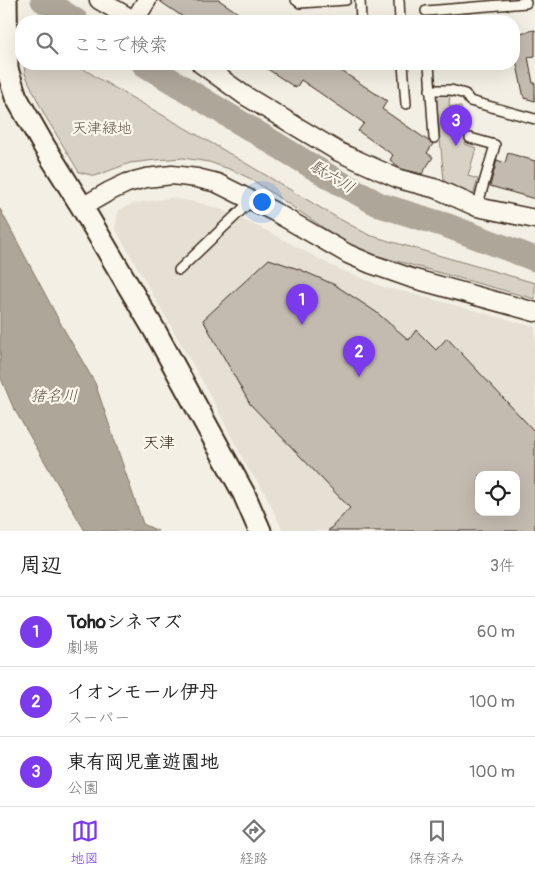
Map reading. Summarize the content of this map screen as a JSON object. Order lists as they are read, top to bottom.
{
  "districts": ["天津"],
  "water": ["駄六川", "猪名川"],
  "parks": ["天津緑地"],
  "page": {
    "search": "ここで検索",
    "pins": ["3", "1", "2"],
    "heading": ["周辺", "3件"],
    "list": [
      {
        "mark": "1",
        "name": "Tohoシネマズ",
        "note": "劇場",
        "value": "60 m"
      },
      {
        "mark": "2",
        "name": "イオンモール伊丹",
        "note": "スーパー",
        "value": "100 m"
      },
      {
        "mark": "3",
        "name": "東有岡児童遊園地",
        "note": "公園",
        "value": "100 m"
      }
    ],
    "nav": ["地図", "経路", "保存済み"]
  }
}
